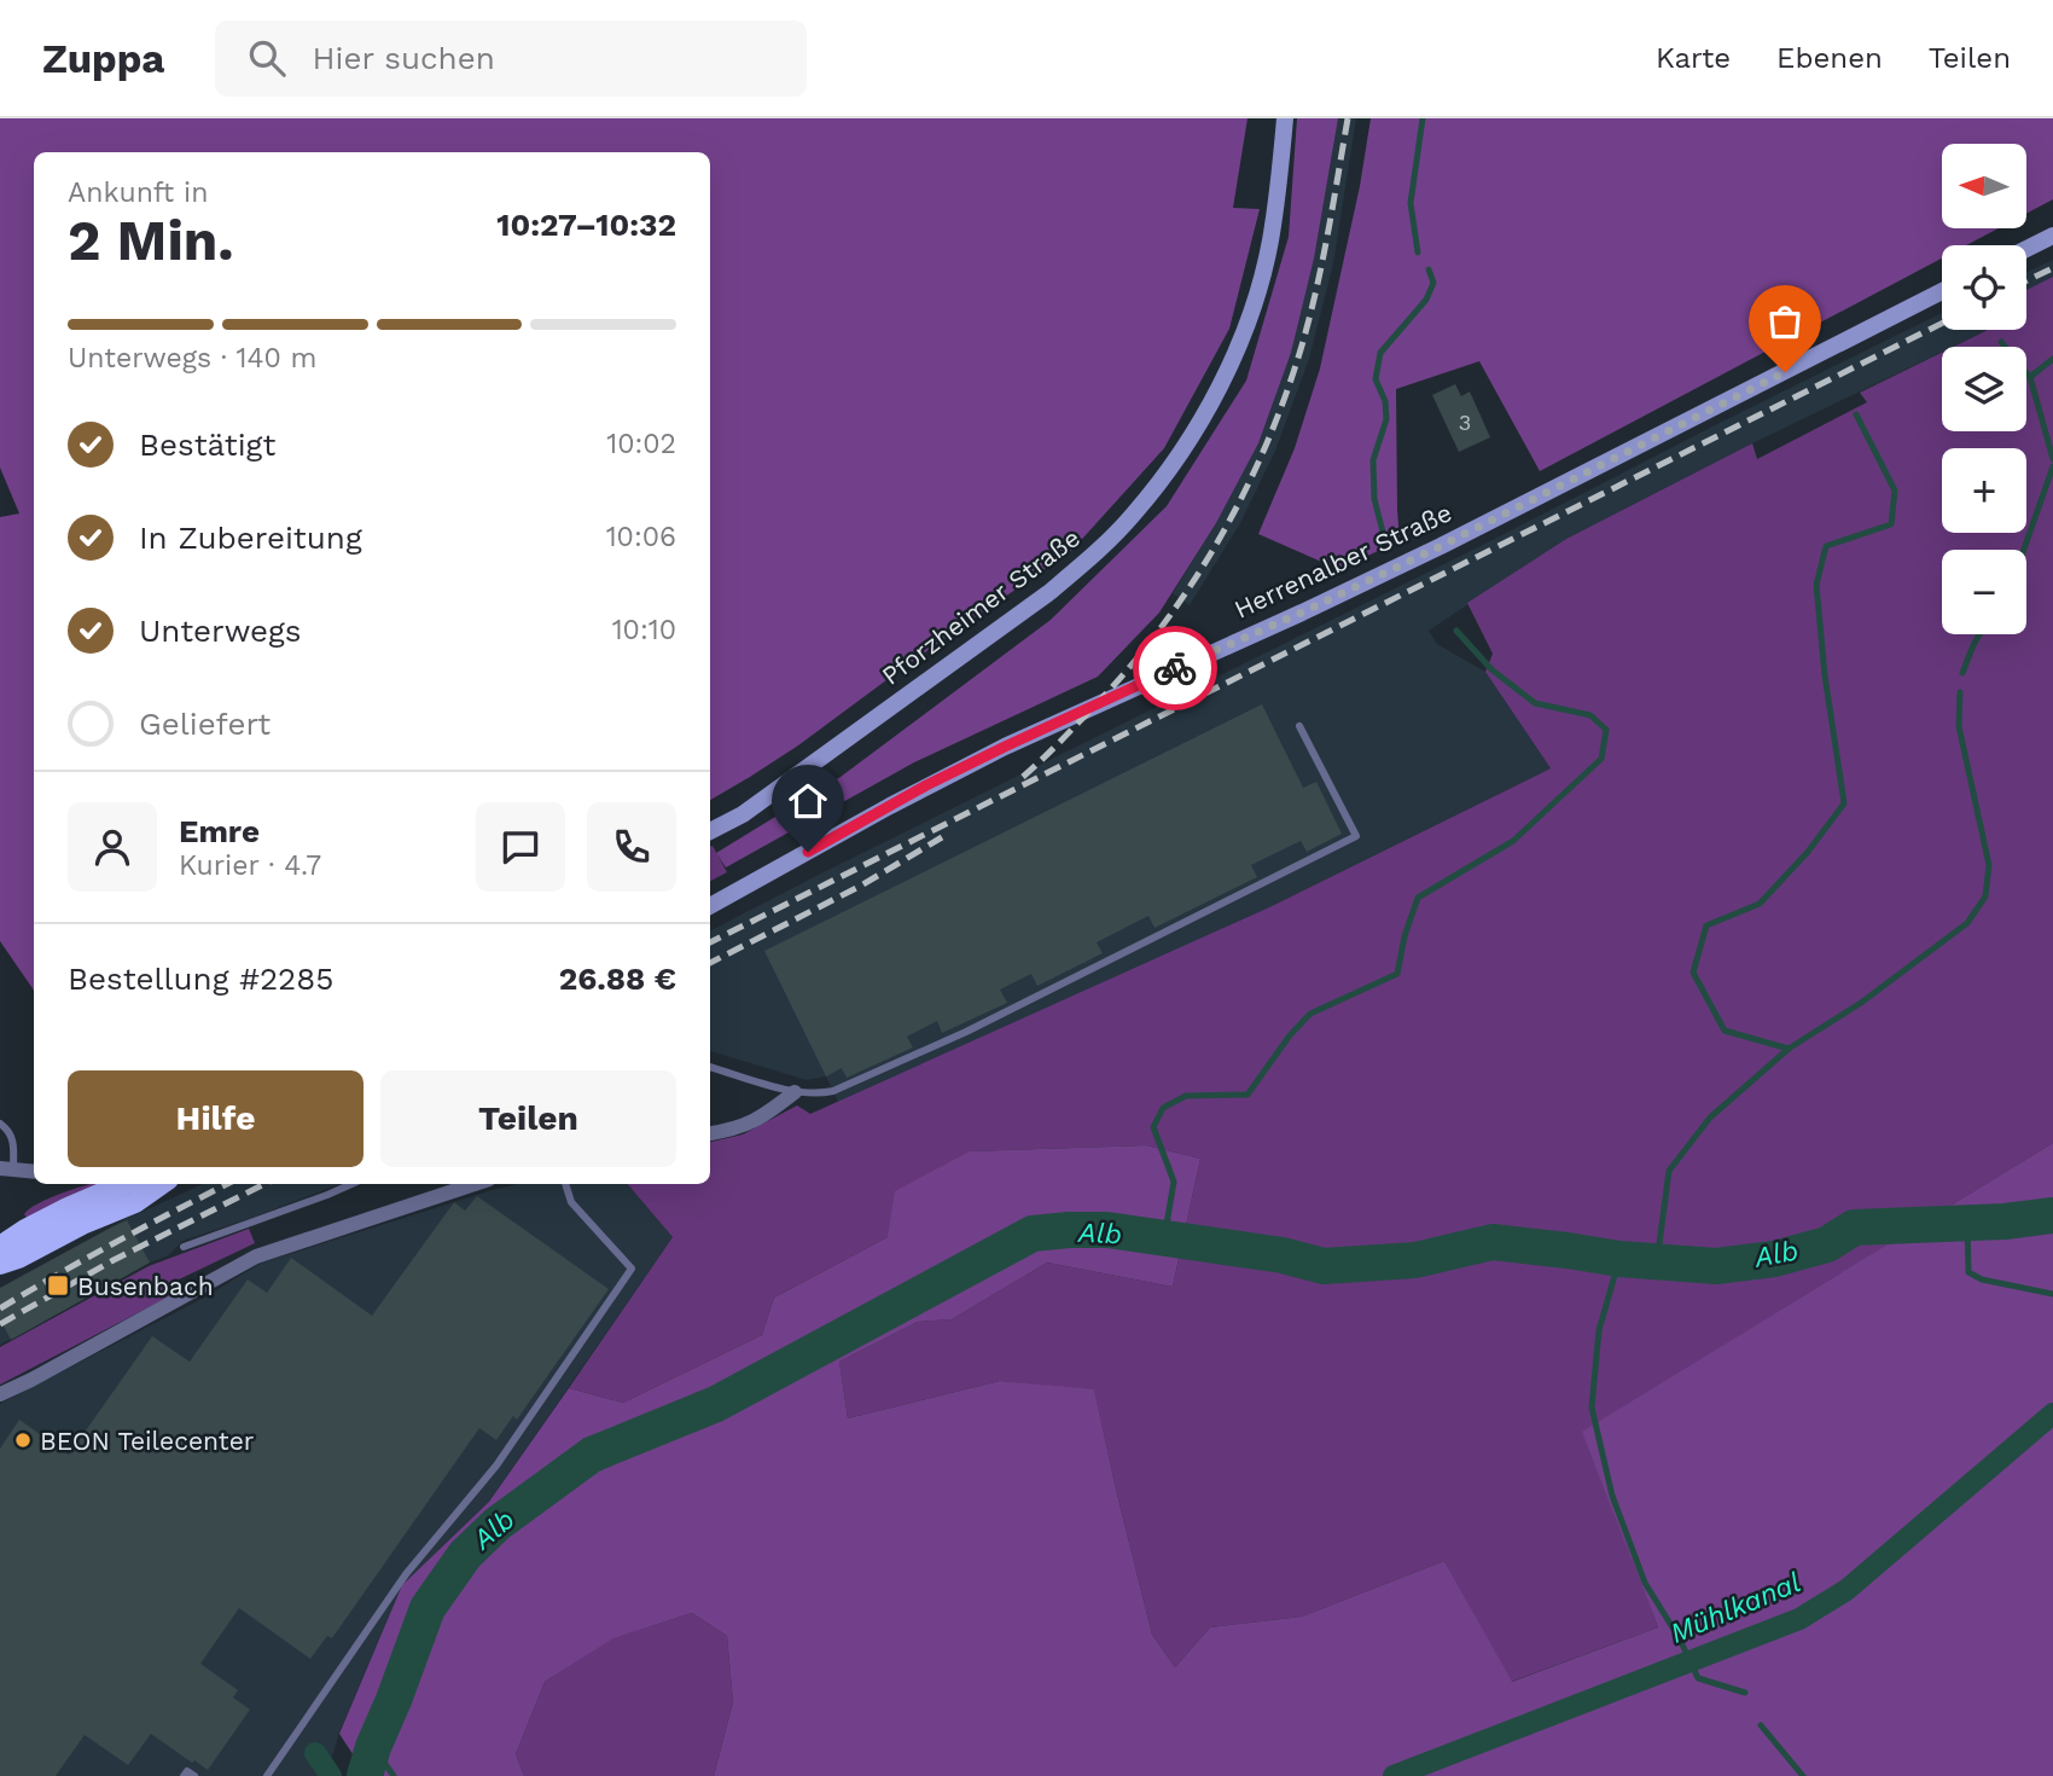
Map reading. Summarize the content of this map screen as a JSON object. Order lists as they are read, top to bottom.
{
  "streets": {
    "main road": ["Herrenalber Straße", "Pforzheimer Straße"]
  },
  "water": ["Alb", "Mühlkanal"],
  "places": {
    "transit": ["Busenbach"],
    "other": ["BEON Teilecenter"]
  },
  "house_numbers": ["3"],
  "north": "left",
  "page": {
    "header": "Zuppa",
    "search": "Hier suchen",
    "nav": ["Karte", "Ebenen", "Teilen"],
    "map_buttons": ["+", "−"],
    "heading": ["2 Min.", "Ankunft in", "10:27–10:32"],
    "panel": [
      "Emre",
      "Kurier · 4.7",
      "Bestellung #2285",
      "26.88 €"
    ],
    "bar": "Unterwegs · 140 m",
    "list": [
      ["Bestätigt", "10:02"],
      ["In Zubereitung", "10:06"],
      ["Unterwegs", "10:10"],
      "Geliefert"
    ],
    "buttons": ["Hilfe", "Teilen"]
  }
}
